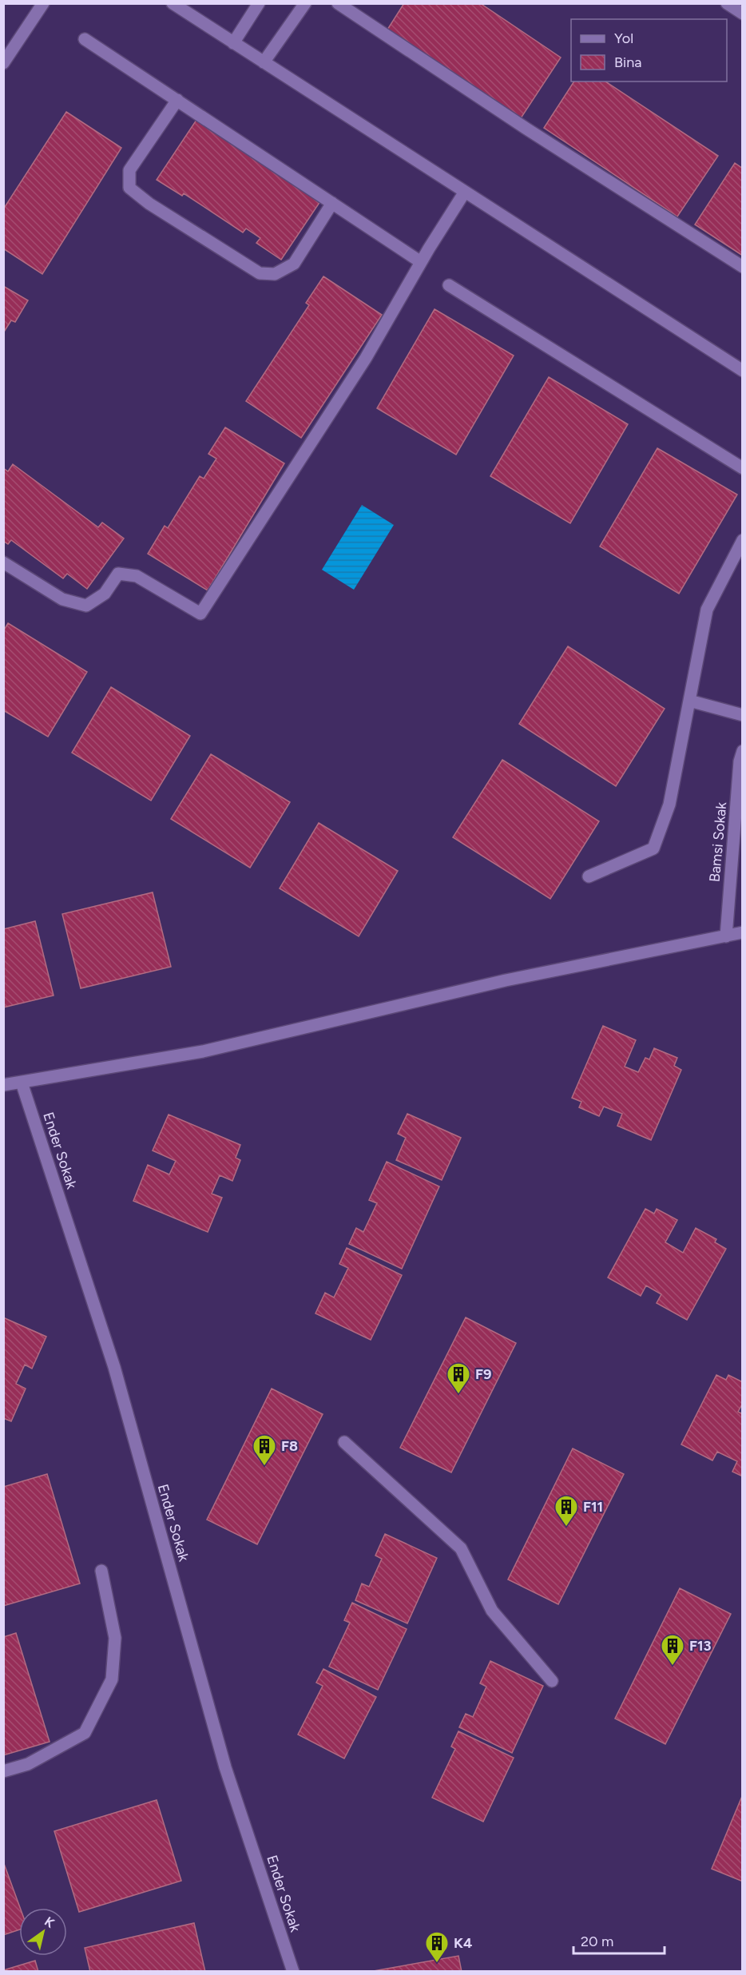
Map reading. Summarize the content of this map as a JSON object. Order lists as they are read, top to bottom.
{
  "streets": {
    "street": ["Bamsi Sokak", "Ender Sokak"]
  },
  "places": {
    "building": [
      "F9",
      "F8",
      "F11",
      "F13",
      "K4"
    ]
  },
  "legend": ["Yol", "Bina"],
  "scale_bar": "20 m",
  "north": "top right"
}
